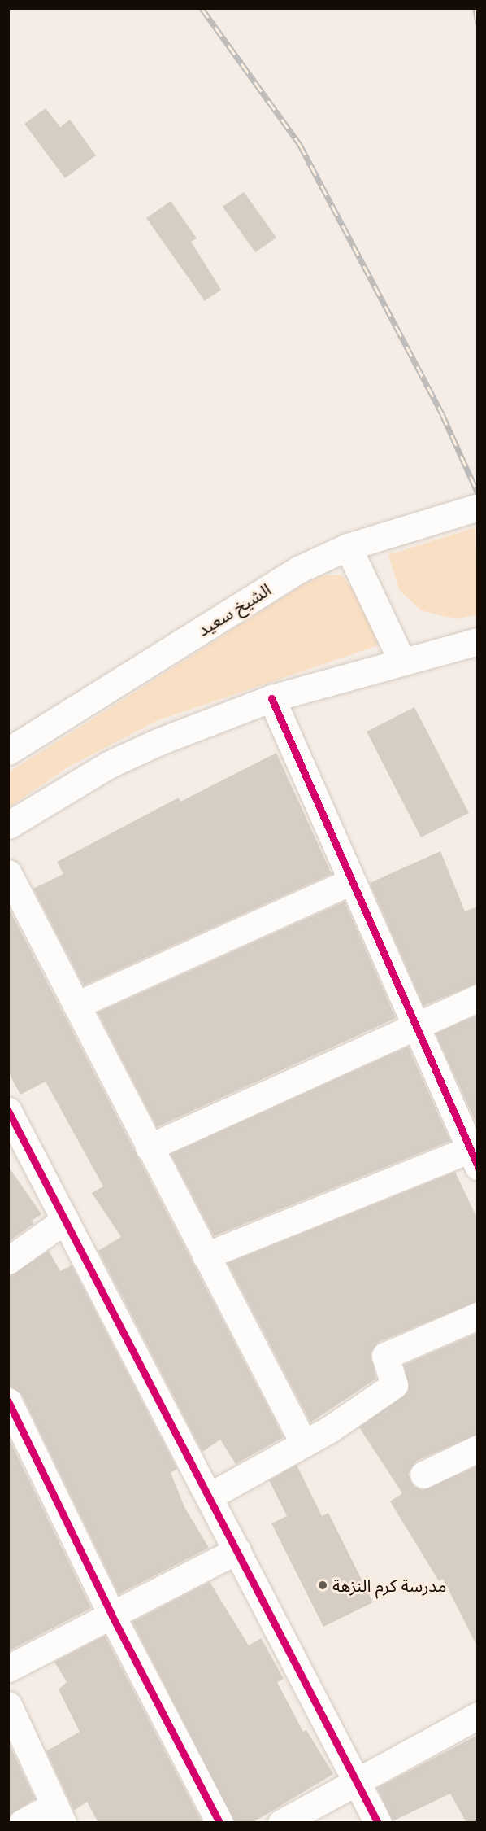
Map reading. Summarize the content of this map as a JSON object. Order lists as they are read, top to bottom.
{
  "streets": {
    "street": ["الشيخ سعيد"]
  },
  "places": ["مدرسة كرم النزهة"]
}
